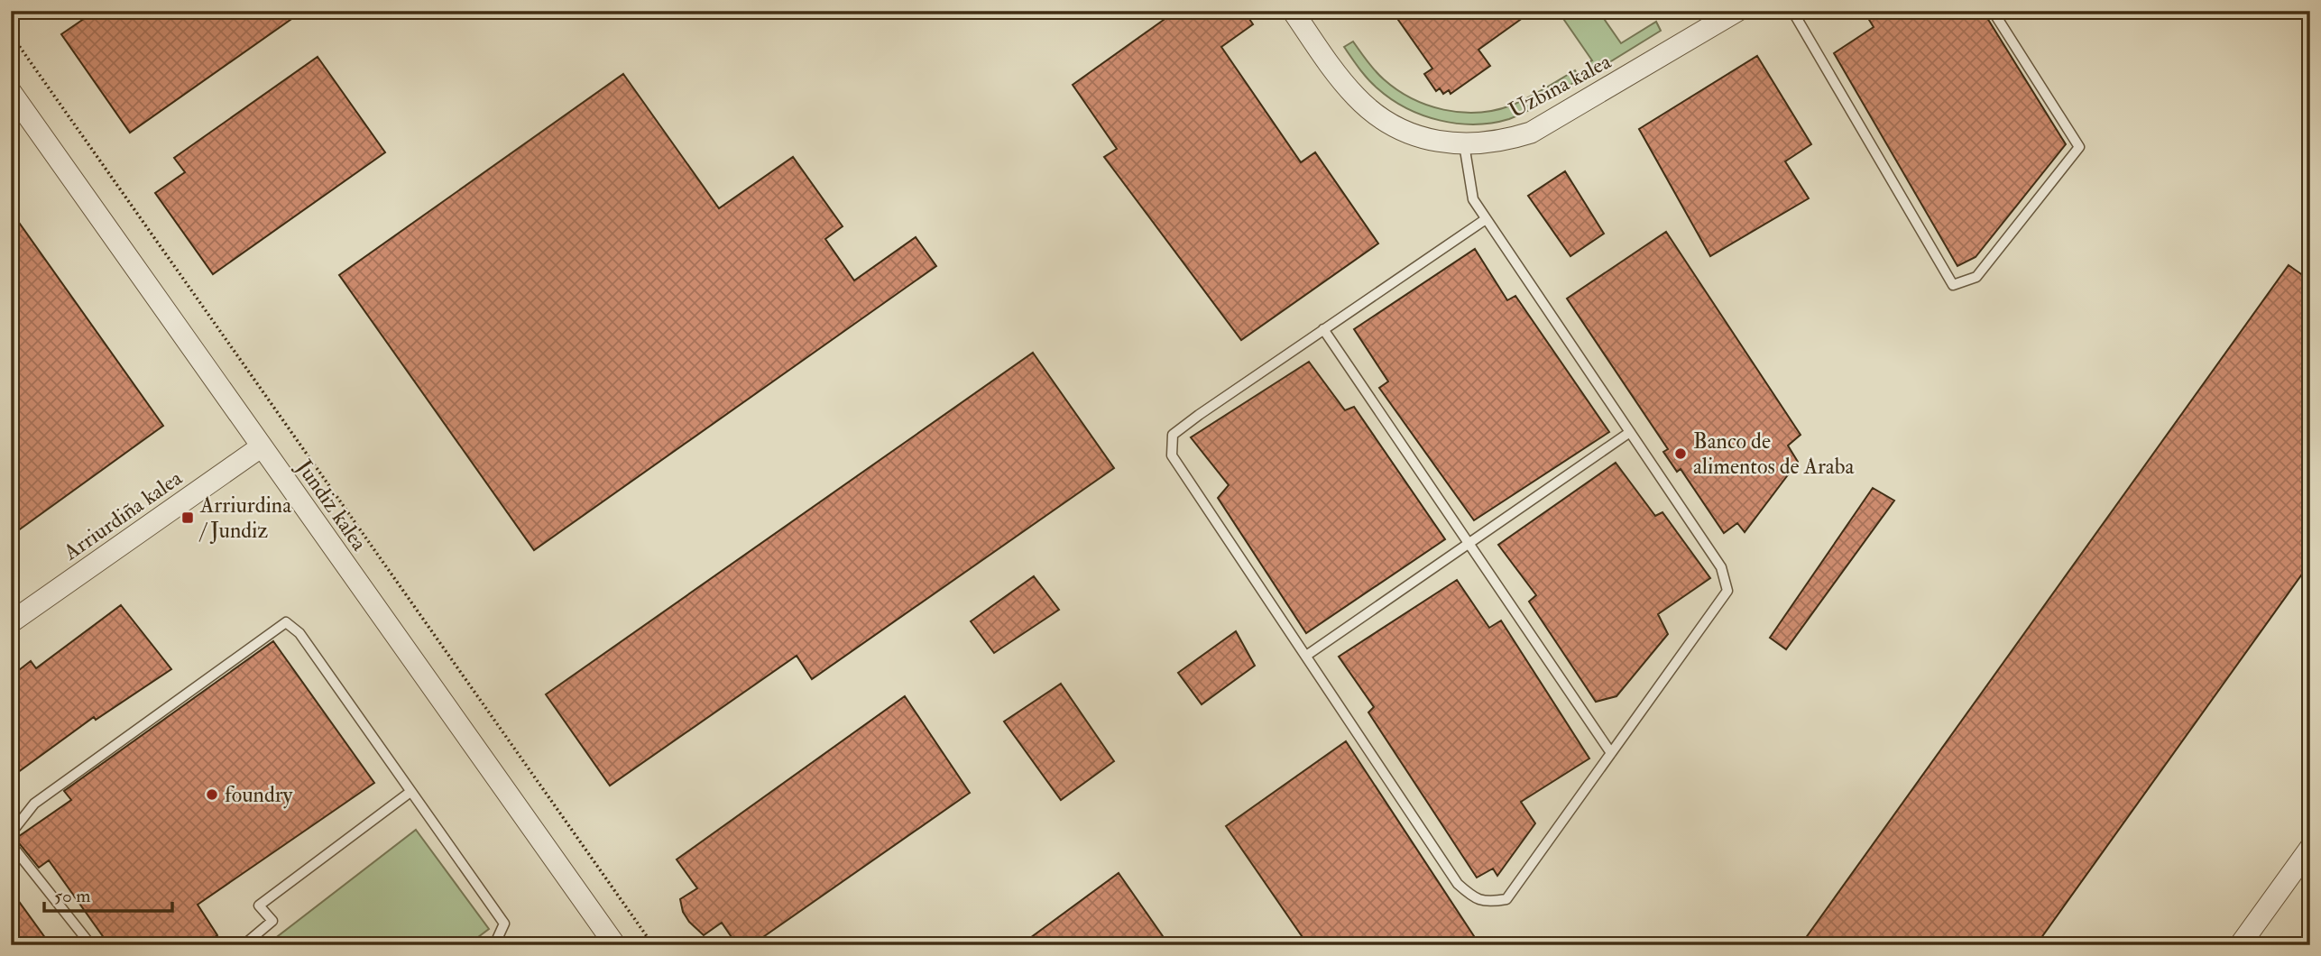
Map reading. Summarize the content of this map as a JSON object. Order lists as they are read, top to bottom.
{
  "streets": {
    "street": ["Uzbina kalea", "Jundiz kalea", "Arriurdiña kalea"]
  },
  "crossings": [
    ["Jundiz kalea", "Arriurdiña kalea"]
  ],
  "places": {
    "other": ["Banco de alimentos de Araba", "foundry"],
    "transit": ["Arriurdina / Jundiz"]
  },
  "scale_bar": "50 m"
}
